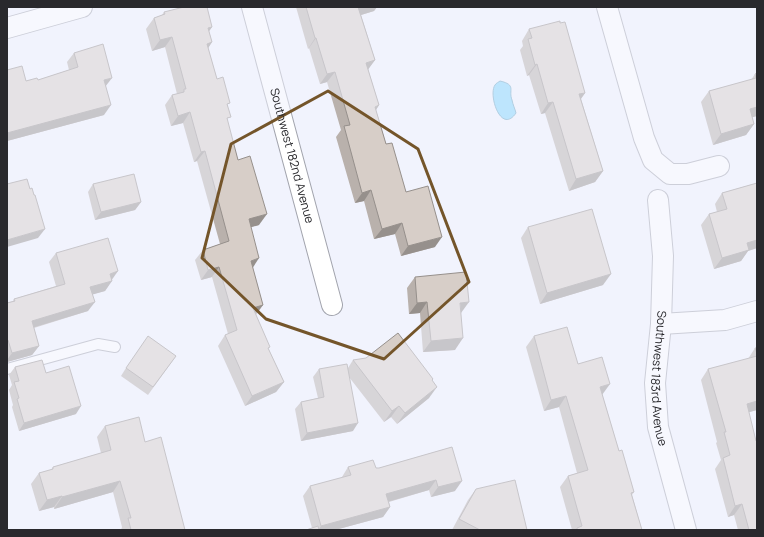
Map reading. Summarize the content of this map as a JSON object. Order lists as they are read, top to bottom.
{
  "streets": {
    "street": ["Southwest 182nd Avenue", "Southwest 183rd Avenue"]
  }
}
